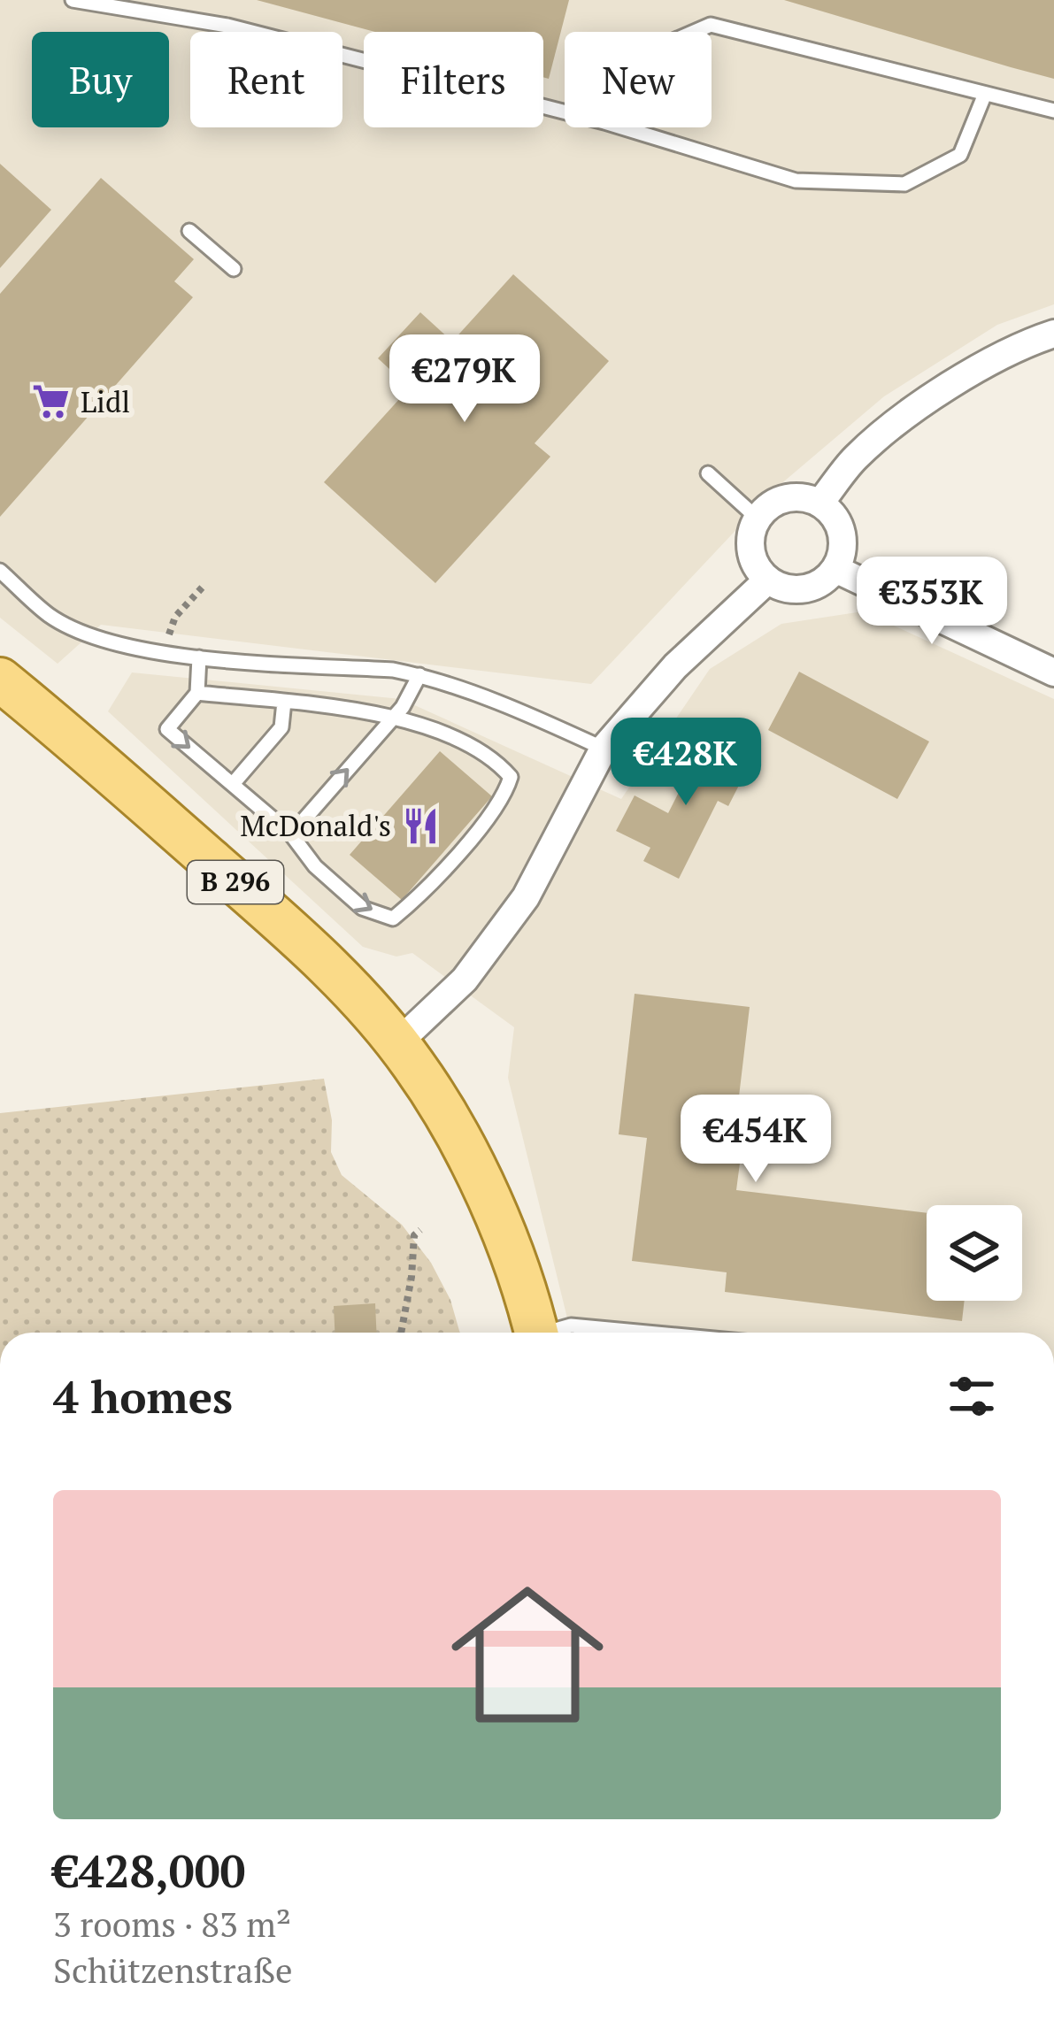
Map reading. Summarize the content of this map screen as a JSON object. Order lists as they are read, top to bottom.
{
  "streets": {
    "main road": ["B 296"]
  },
  "places": {
    "supermarket": ["Lidl"],
    "restaurant": ["McDonald's"]
  },
  "page": {
    "chip": [
      "Buy",
      "Rent",
      "Filters",
      "New"
    ],
    "price": [
      "€279K",
      "€353K",
      "€428K",
      "€454K"
    ],
    "heading": "4 homes",
    "list": [
      {
        "name": "€428,000",
        "note": "3 rooms · 83 m² · Schützenstraße"
      }
    ]
  }
}
